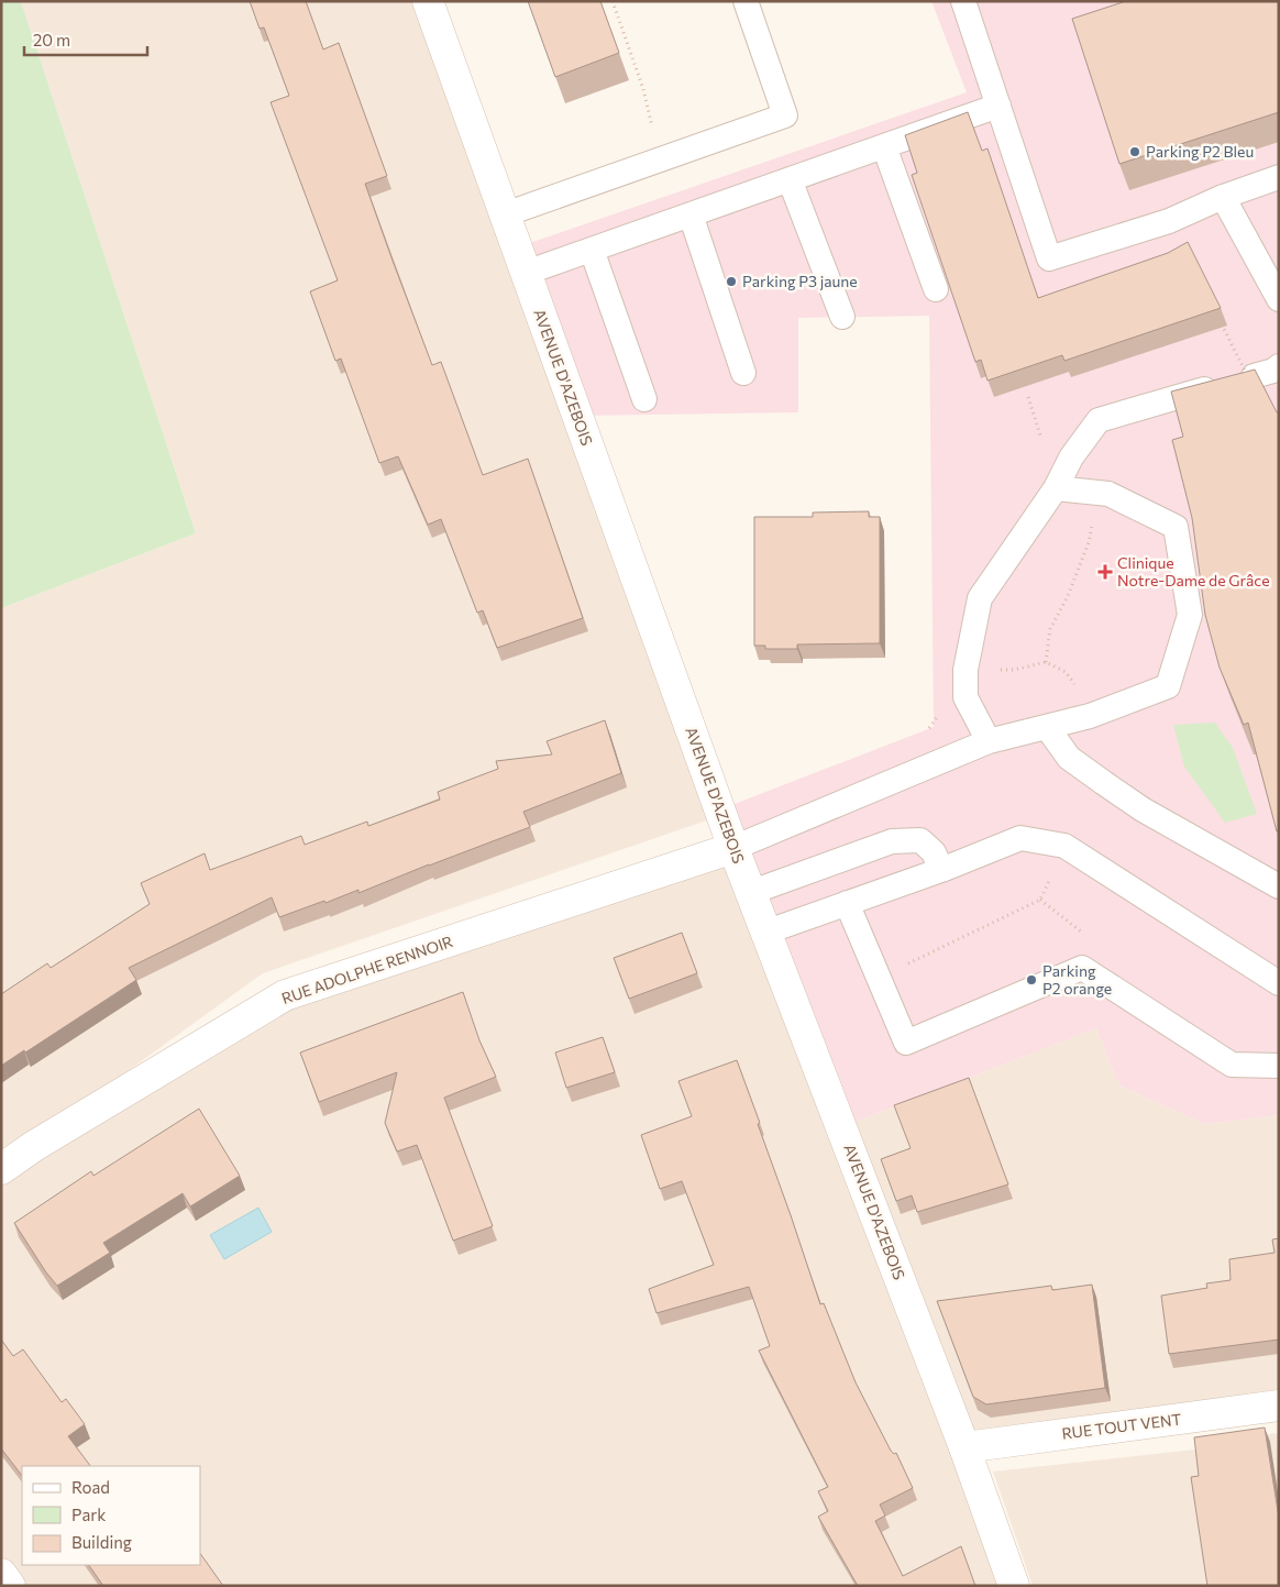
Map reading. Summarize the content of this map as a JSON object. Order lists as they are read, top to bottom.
{
  "streets": {
    "street": ["AVENUE D'AZEBOIS", "RUE ADOLPHE RENNOIR", "RUE TOUT VENT"]
  },
  "crossings": [
    ["AVENUE D'AZEBOIS", "RUE ADOLPHE RENNOIR"],
    ["AVENUE D'AZEBOIS", "RUE TOUT VENT"]
  ],
  "places": {
    "other": ["Parking P2 Bleu", "Parking P3 jaune", "Parking P2 orange"],
    "health": ["Clinique Notre-Dame de Grâce"]
  },
  "legend": ["Road", "Park", "Building"],
  "scale_bar": "20 m"
}
